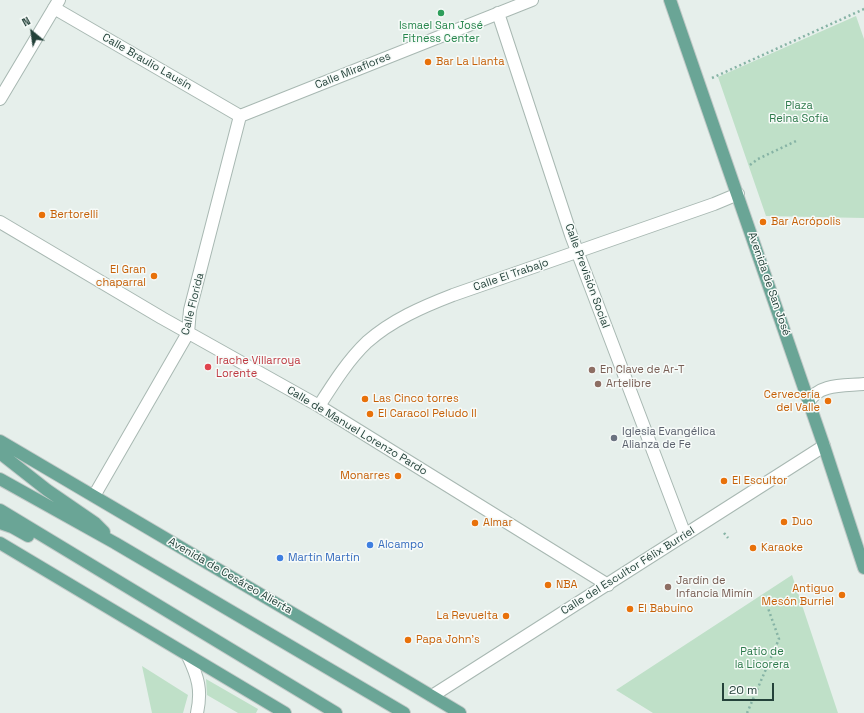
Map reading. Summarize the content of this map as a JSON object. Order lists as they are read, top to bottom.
{
  "streets": {
    "main road": ["Avenida de San José", "Avenida de Cesáreo Alierta"],
    "street": [
      "Calle Braulio Lausín",
      "Calle Miraflores",
      "Calle El Trabajo",
      "Calle Previsión Social",
      "Calle Florida",
      "Calle de Manuel Lorenzo Pardo",
      "Calle del Escultor Félix Burriel"
    ]
  },
  "crossings": [
    ["Calle Braulio Lausín", "Calle Miraflores"],
    ["Calle Braulio Lausín", "Calle Florida"],
    ["Calle Miraflores", "Calle Previsión Social"],
    ["Calle Miraflores", "Calle Florida"],
    ["Calle El Trabajo", "Calle Previsión Social"],
    ["Calle El Trabajo", "Avenida de San José"],
    ["Calle El Trabajo", "Calle de Manuel Lorenzo Pardo"],
    ["Calle Previsión Social", "Calle del Escultor Félix Burriel"],
    ["Avenida de San José", "Calle del Escultor Félix Burriel"],
    ["Calle Florida", "Calle de Manuel Lorenzo Pardo"],
    ["Calle Florida", "Avenida de Cesáreo Alierta"],
    ["Calle de Manuel Lorenzo Pardo", "Calle del Escultor Félix Burriel"],
    ["Calle del Escultor Félix Burriel", "Avenida de Cesáreo Alierta"]
  ],
  "parks": ["Plaza Reina Sofía", "Patio de la Licorera"],
  "places": [
    "Ismael San José Fitness Center",
    "Bar La Llanta",
    "Bertorelli",
    "Bar Acrópolis",
    "El Gran chaparral",
    "Irache Villarroya Lorente",
    "En Clave de Ar-T",
    "Artelibre",
    "Las Cinco torres",
    "Cervecería del Valle",
    "El Caracol Peludo II",
    "Iglesia Evangélica Alianza de Fe",
    "Monarres",
    "El Escultor",
    "Duo",
    "Almar",
    "Alcampo",
    "Karaoke",
    "Martín Martín",
    "NBA",
    "Jardín de Infancia Mimín",
    "Antiguo Mesón Burriel",
    "El Babuino",
    "La Revuelta",
    "Papa John's"
  ],
  "scale_bar": "20 m",
  "north": "top left"
}
